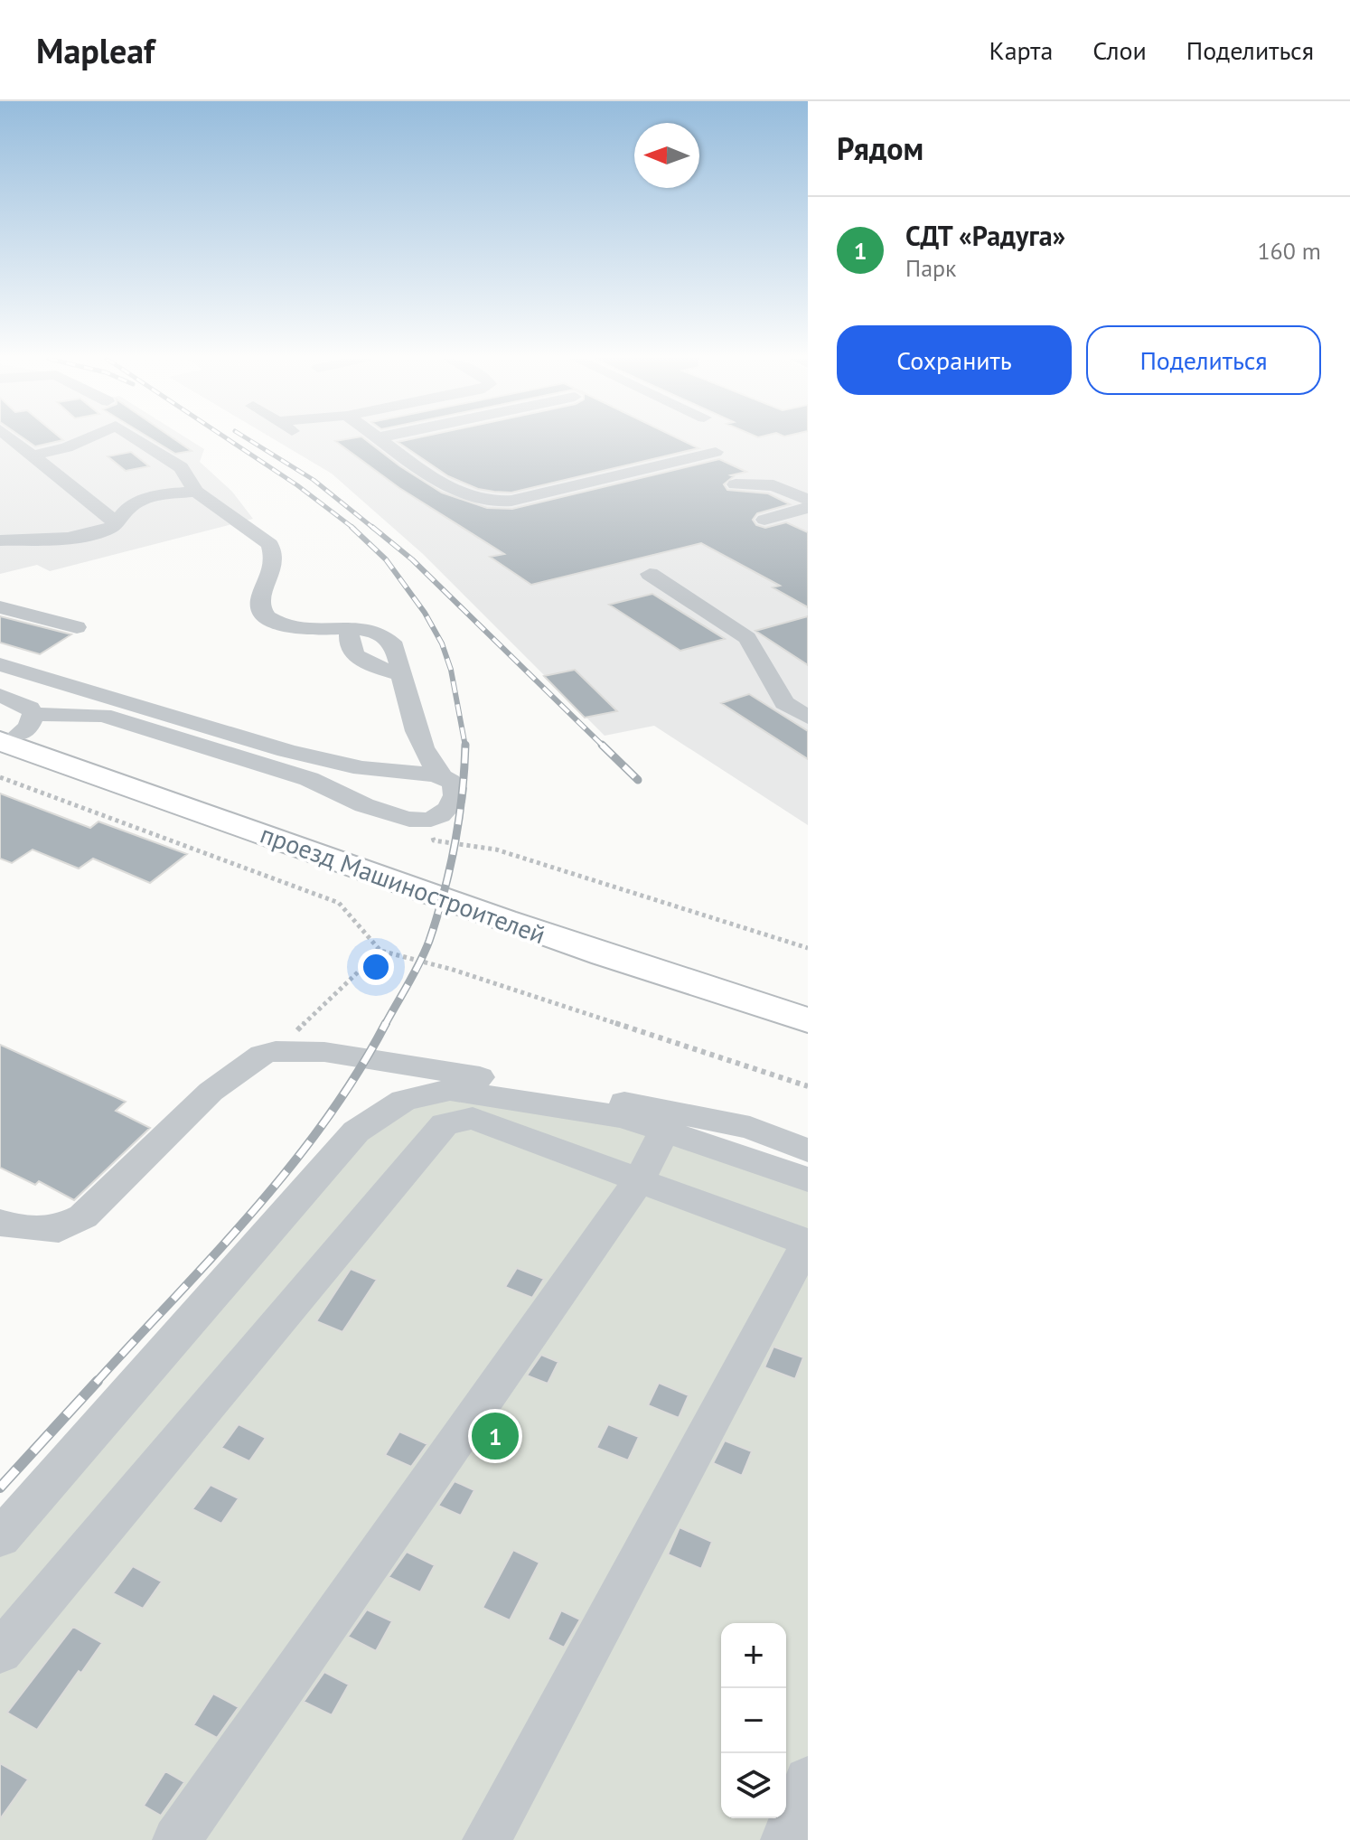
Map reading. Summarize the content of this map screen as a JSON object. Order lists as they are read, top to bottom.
{
  "streets": {
    "main road": ["проезд Машиностроителей"]
  },
  "north": "left",
  "page": {
    "header": "Mapleaf",
    "nav": ["Карта", "Слои", "Поделиться"],
    "heading": "Рядом",
    "list": [
      {
        "mark": "1",
        "name": "СДТ «Радуга»",
        "note": "Парк",
        "value": "160 m"
      }
    ],
    "buttons": ["Сохранить", "Поделиться"],
    "pins": "1",
    "map_buttons": ["+", "−"]
  }
}
